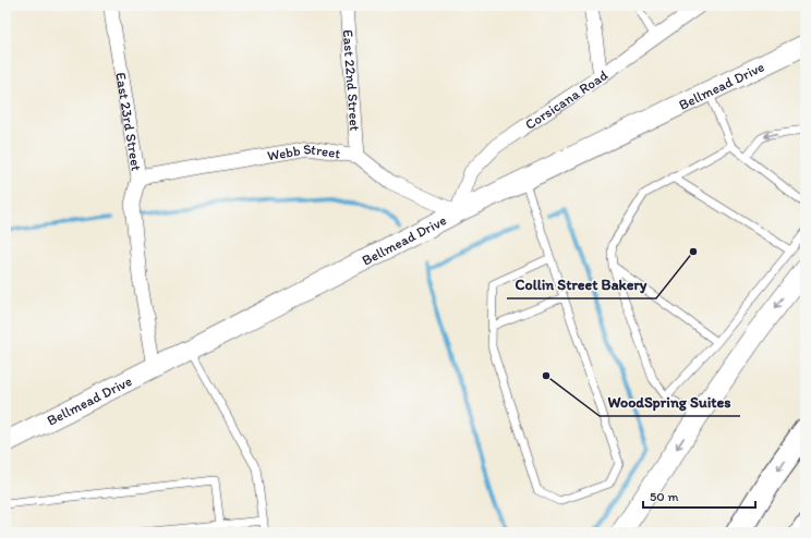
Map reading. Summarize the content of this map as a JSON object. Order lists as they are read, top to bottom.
{
  "streets": {
    "main road": ["Bellmead Drive"],
    "street": [
      "East 22nd Street",
      "Corsicana Road",
      "East 23rd Street",
      "Webb Street"
    ]
  },
  "crossings": [
    ["East 22nd Street", "Webb Street"],
    ["Bellmead Drive", "Corsicana Road"],
    ["Bellmead Drive", "East 23rd Street"],
    ["Bellmead Drive", "Webb Street"],
    ["Corsicana Road", "Webb Street"],
    ["East 23rd Street", "Webb Street"]
  ],
  "places": ["Collin Street Bakery", "WoodSpring Suites"],
  "scale_bar": "50 m"
}
